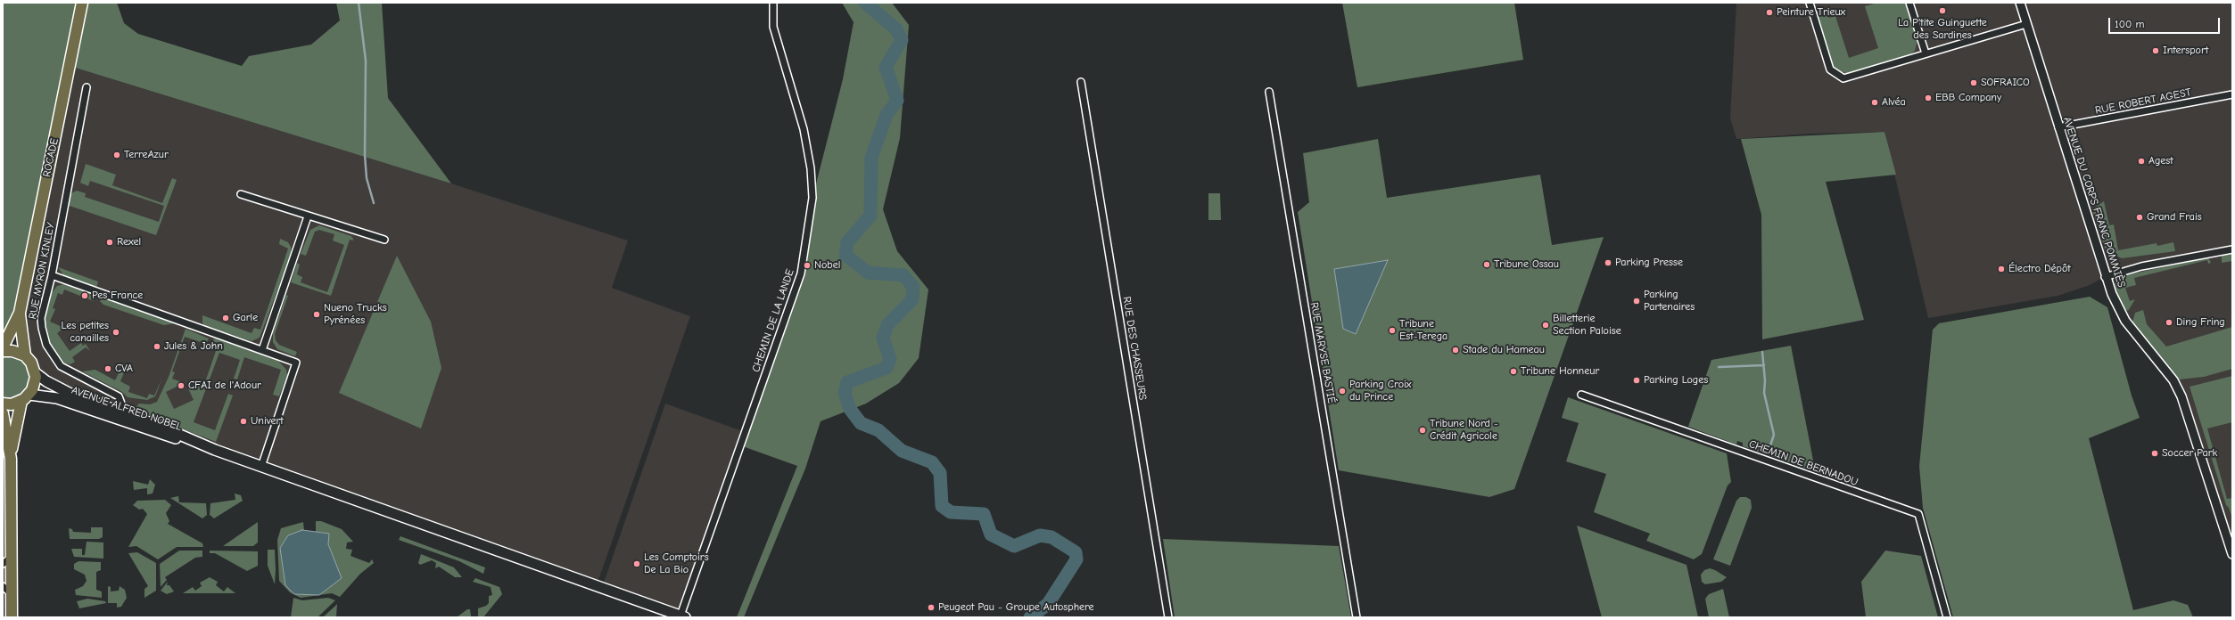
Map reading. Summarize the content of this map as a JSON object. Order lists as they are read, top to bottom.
{
  "streets": {
    "main road": ["ROCADE", "AVENUE ALFRED NOBEL"],
    "street": [
      "RUE ROBERT AGEST",
      "AVENUE DU CORPS FRANC POMMIÈS",
      "RUE MYRON KINLEY",
      "CHEMIN DE LA LANDE",
      "RUE DES CHASSEURS",
      "RUE MARYSE BASTIÉ",
      "CHEMIN DE BERNADOU"
    ]
  },
  "crossings": [
    ["RUE ROBERT AGEST", "AVENUE DU CORPS FRANC POMMIÈS"],
    ["RUE MYRON KINLEY", "AVENUE ALFRED NOBEL"],
    ["CHEMIN DE LA LANDE", "AVENUE ALFRED NOBEL"]
  ],
  "places": [
    "La P'tite Guinguette des Sardines",
    "Peinture Trieux",
    "Intersport",
    "SOFRAICO",
    "EBB Company",
    "Alvéa",
    "TerreAzur",
    "Agest",
    "Grand Frais",
    "Rexel",
    "Parking Presse",
    "Tribune Ossau",
    "Nobel",
    "Électro Dépôt",
    "Pes France",
    "Parking Partenaires",
    "Nueno Trucks Pyrénées",
    "Garle",
    "Ding Fring",
    "Billetterie Section Paloise",
    "Tribune Est-Terega",
    "Les petites canailles",
    "Jules & John",
    "Stade du Hameau",
    "CVA",
    "Tribune Honneur",
    "Parking Loges",
    "CFAI de l'Adour",
    "Parking Croix du Prince",
    "Univert",
    "Tribune Nord - Crédit Agricole",
    "Soccer Park",
    "Les Comptoirs De La Bio",
    "Peugeot Pau - Groupe Autosphere"
  ],
  "scale_bar": "100 m"
}
